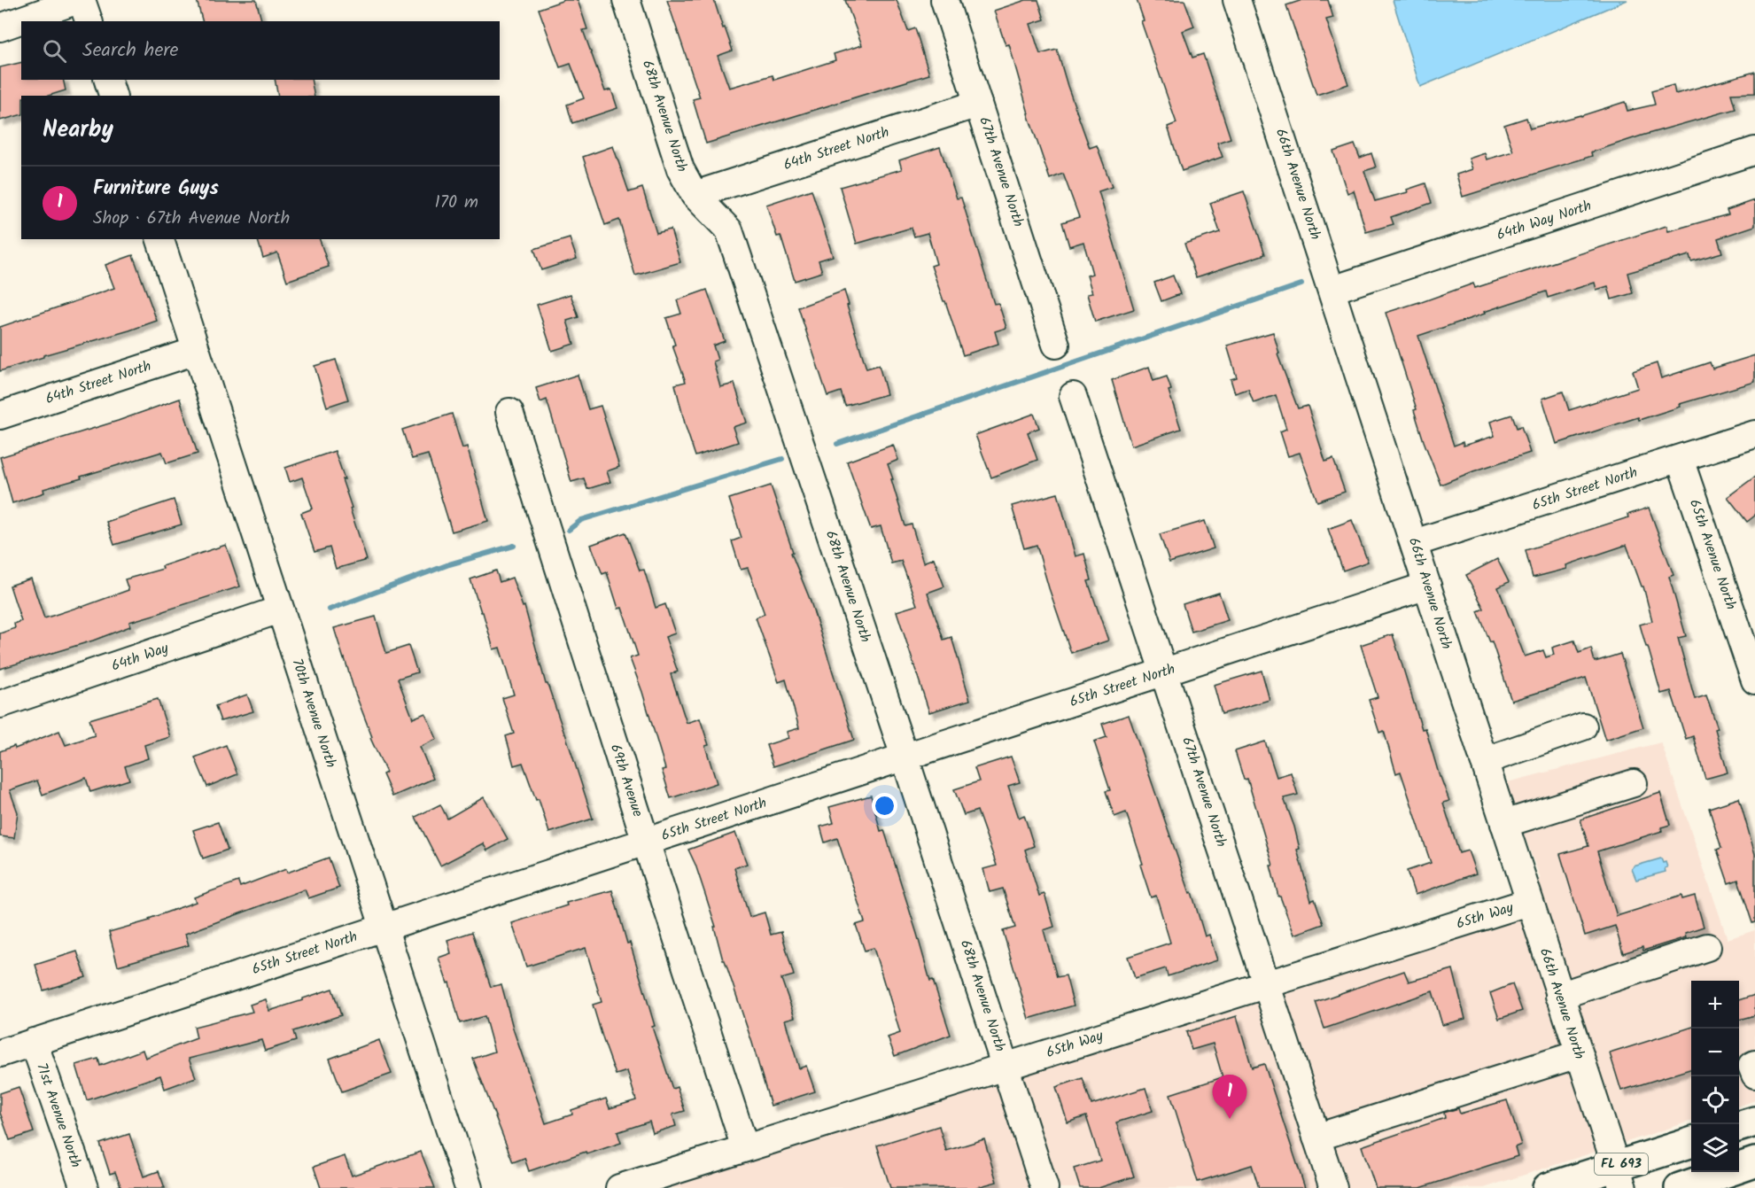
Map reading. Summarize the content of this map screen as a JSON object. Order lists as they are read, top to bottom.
{
  "streets": {
    "main road": ["FL 693"],
    "street": [
      "68th Avenue North",
      "64th Street North",
      "67th Avenue North",
      "66th Avenue North",
      "64th Way North",
      "65th Street North",
      "65th Avenue North",
      "64th Way",
      "70th Avenue North",
      "69th Avenue",
      "65th Way",
      "71st Avenue North"
    ]
  },
  "crossings": [
    ["68th Avenue North", "64th Street North"],
    ["68th Avenue North", "65th Street North"],
    ["68th Avenue North", "65th Way"],
    ["64th Street North", "67th Avenue North"],
    ["64th Street North", "70th Avenue North"],
    ["67th Avenue North", "65th Street North"],
    ["67th Avenue North", "65th Way"],
    ["66th Avenue North", "64th Way North"],
    ["66th Avenue North", "65th Street North"],
    ["66th Avenue North", "65th Way"],
    ["66th Avenue North", "FL 693"],
    ["65th Street North", "65th Avenue North"],
    ["65th Street North", "70th Avenue North"],
    ["65th Street North", "69th Avenue"],
    ["65th Street North", "71st Avenue North"],
    ["64th Way", "70th Avenue North"],
    ["69th Avenue", "65th Way"]
  ],
  "page": {
    "search": "Search here",
    "heading": "Nearby",
    "list": [
      {
        "mark": "1",
        "name": "Furniture Guys",
        "note": "Shop · 67th Avenue North",
        "value": "170 m"
      }
    ],
    "map_buttons": ["+", "−"],
    "pins": "1"
  }
}
